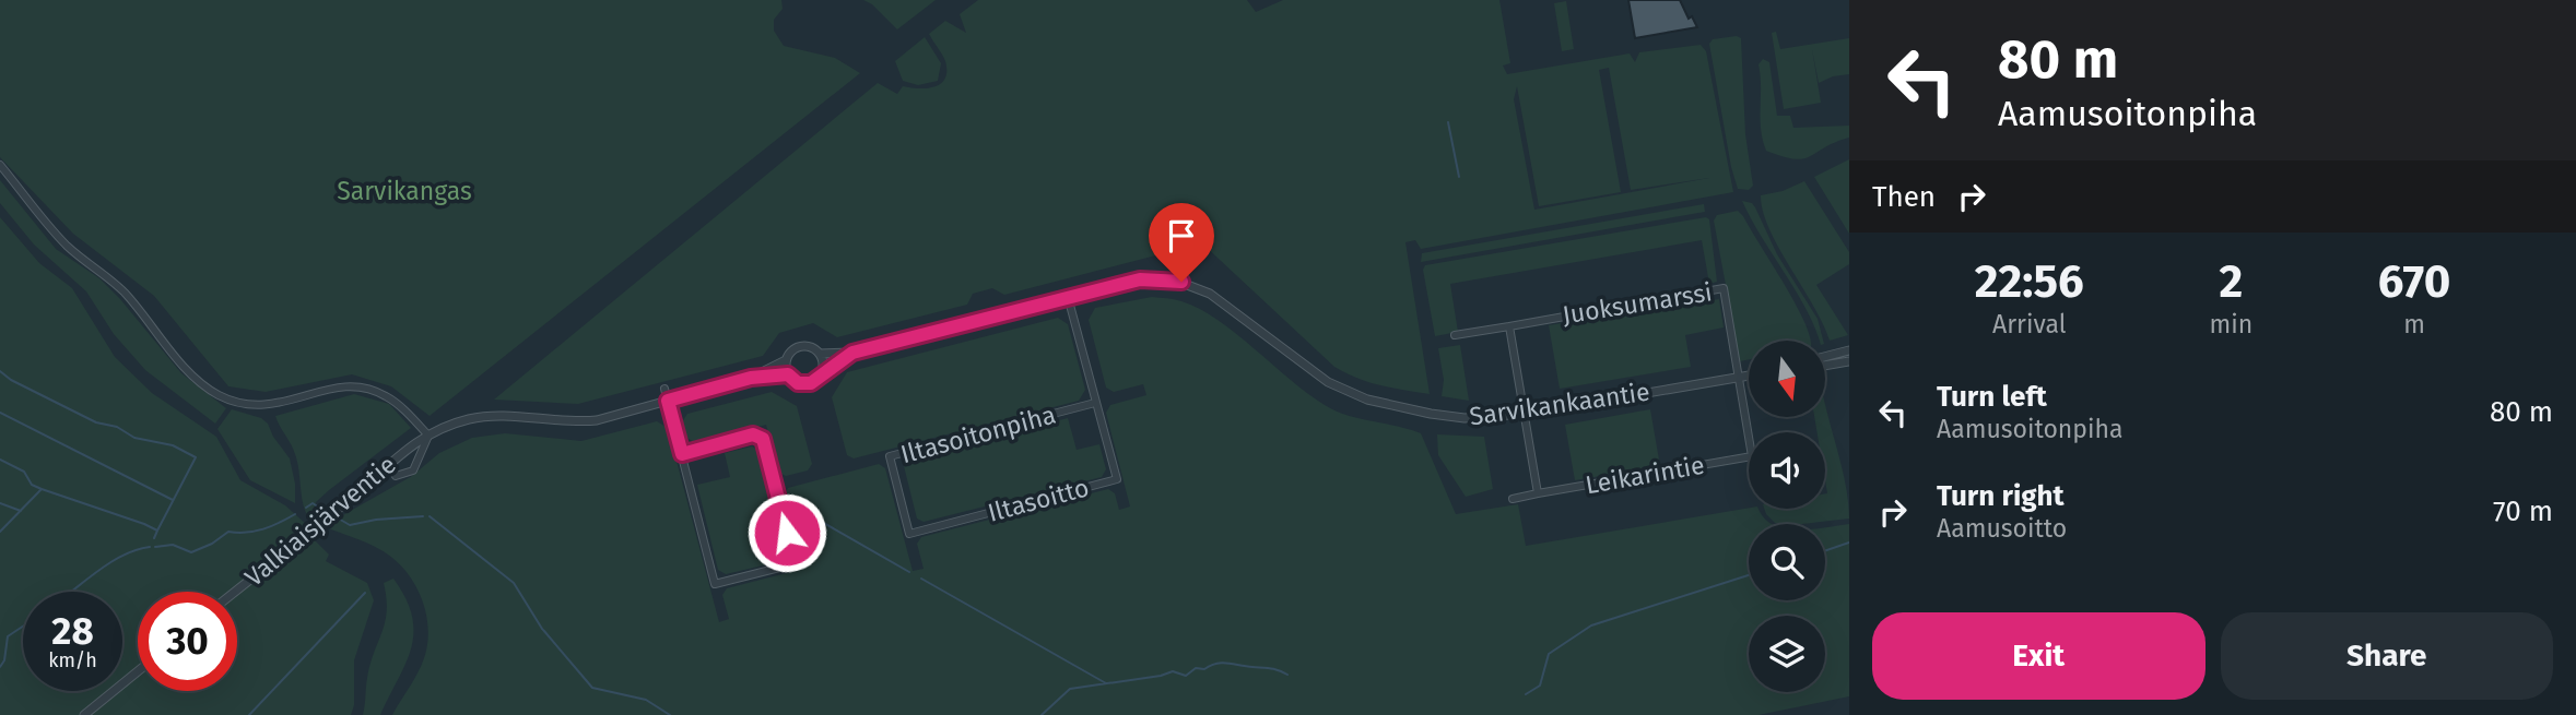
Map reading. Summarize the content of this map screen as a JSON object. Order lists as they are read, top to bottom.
{
  "streets": {
    "street": [
      "Juoksumarssi",
      "Sarvikankaantie",
      "Iltasoitonpiha",
      "Leikarintie",
      "Iltasoitto",
      "Valkiaisjärventie"
    ]
  },
  "crossings": [
    ["Juoksumarssi", "Sarvikankaantie"],
    ["Sarvikankaantie", "Iltasoitto"],
    ["Sarvikankaantie", "Valkiaisjärventie"],
    ["Iltasoitonpiha", "Iltasoitto"]
  ],
  "parks": ["Sarvikangas"],
  "north": "bottom",
  "page": {
    "turn": ["80 m", "Aamusoitonpiha"],
    "then": "Then",
    "eta": [
      "22:56",
      "Arrival",
      "2",
      "min",
      "670",
      "m"
    ],
    "list": [
      {
        "name": "Turn left",
        "note": "Aamusoitonpiha",
        "value": "80 m"
      },
      {
        "name": "Turn right",
        "note": "Aamusoitto",
        "value": "70 m"
      }
    ],
    "speed": "28 km/h",
    "limit": "30",
    "buttons": ["Exit", "Share"]
  }
}
